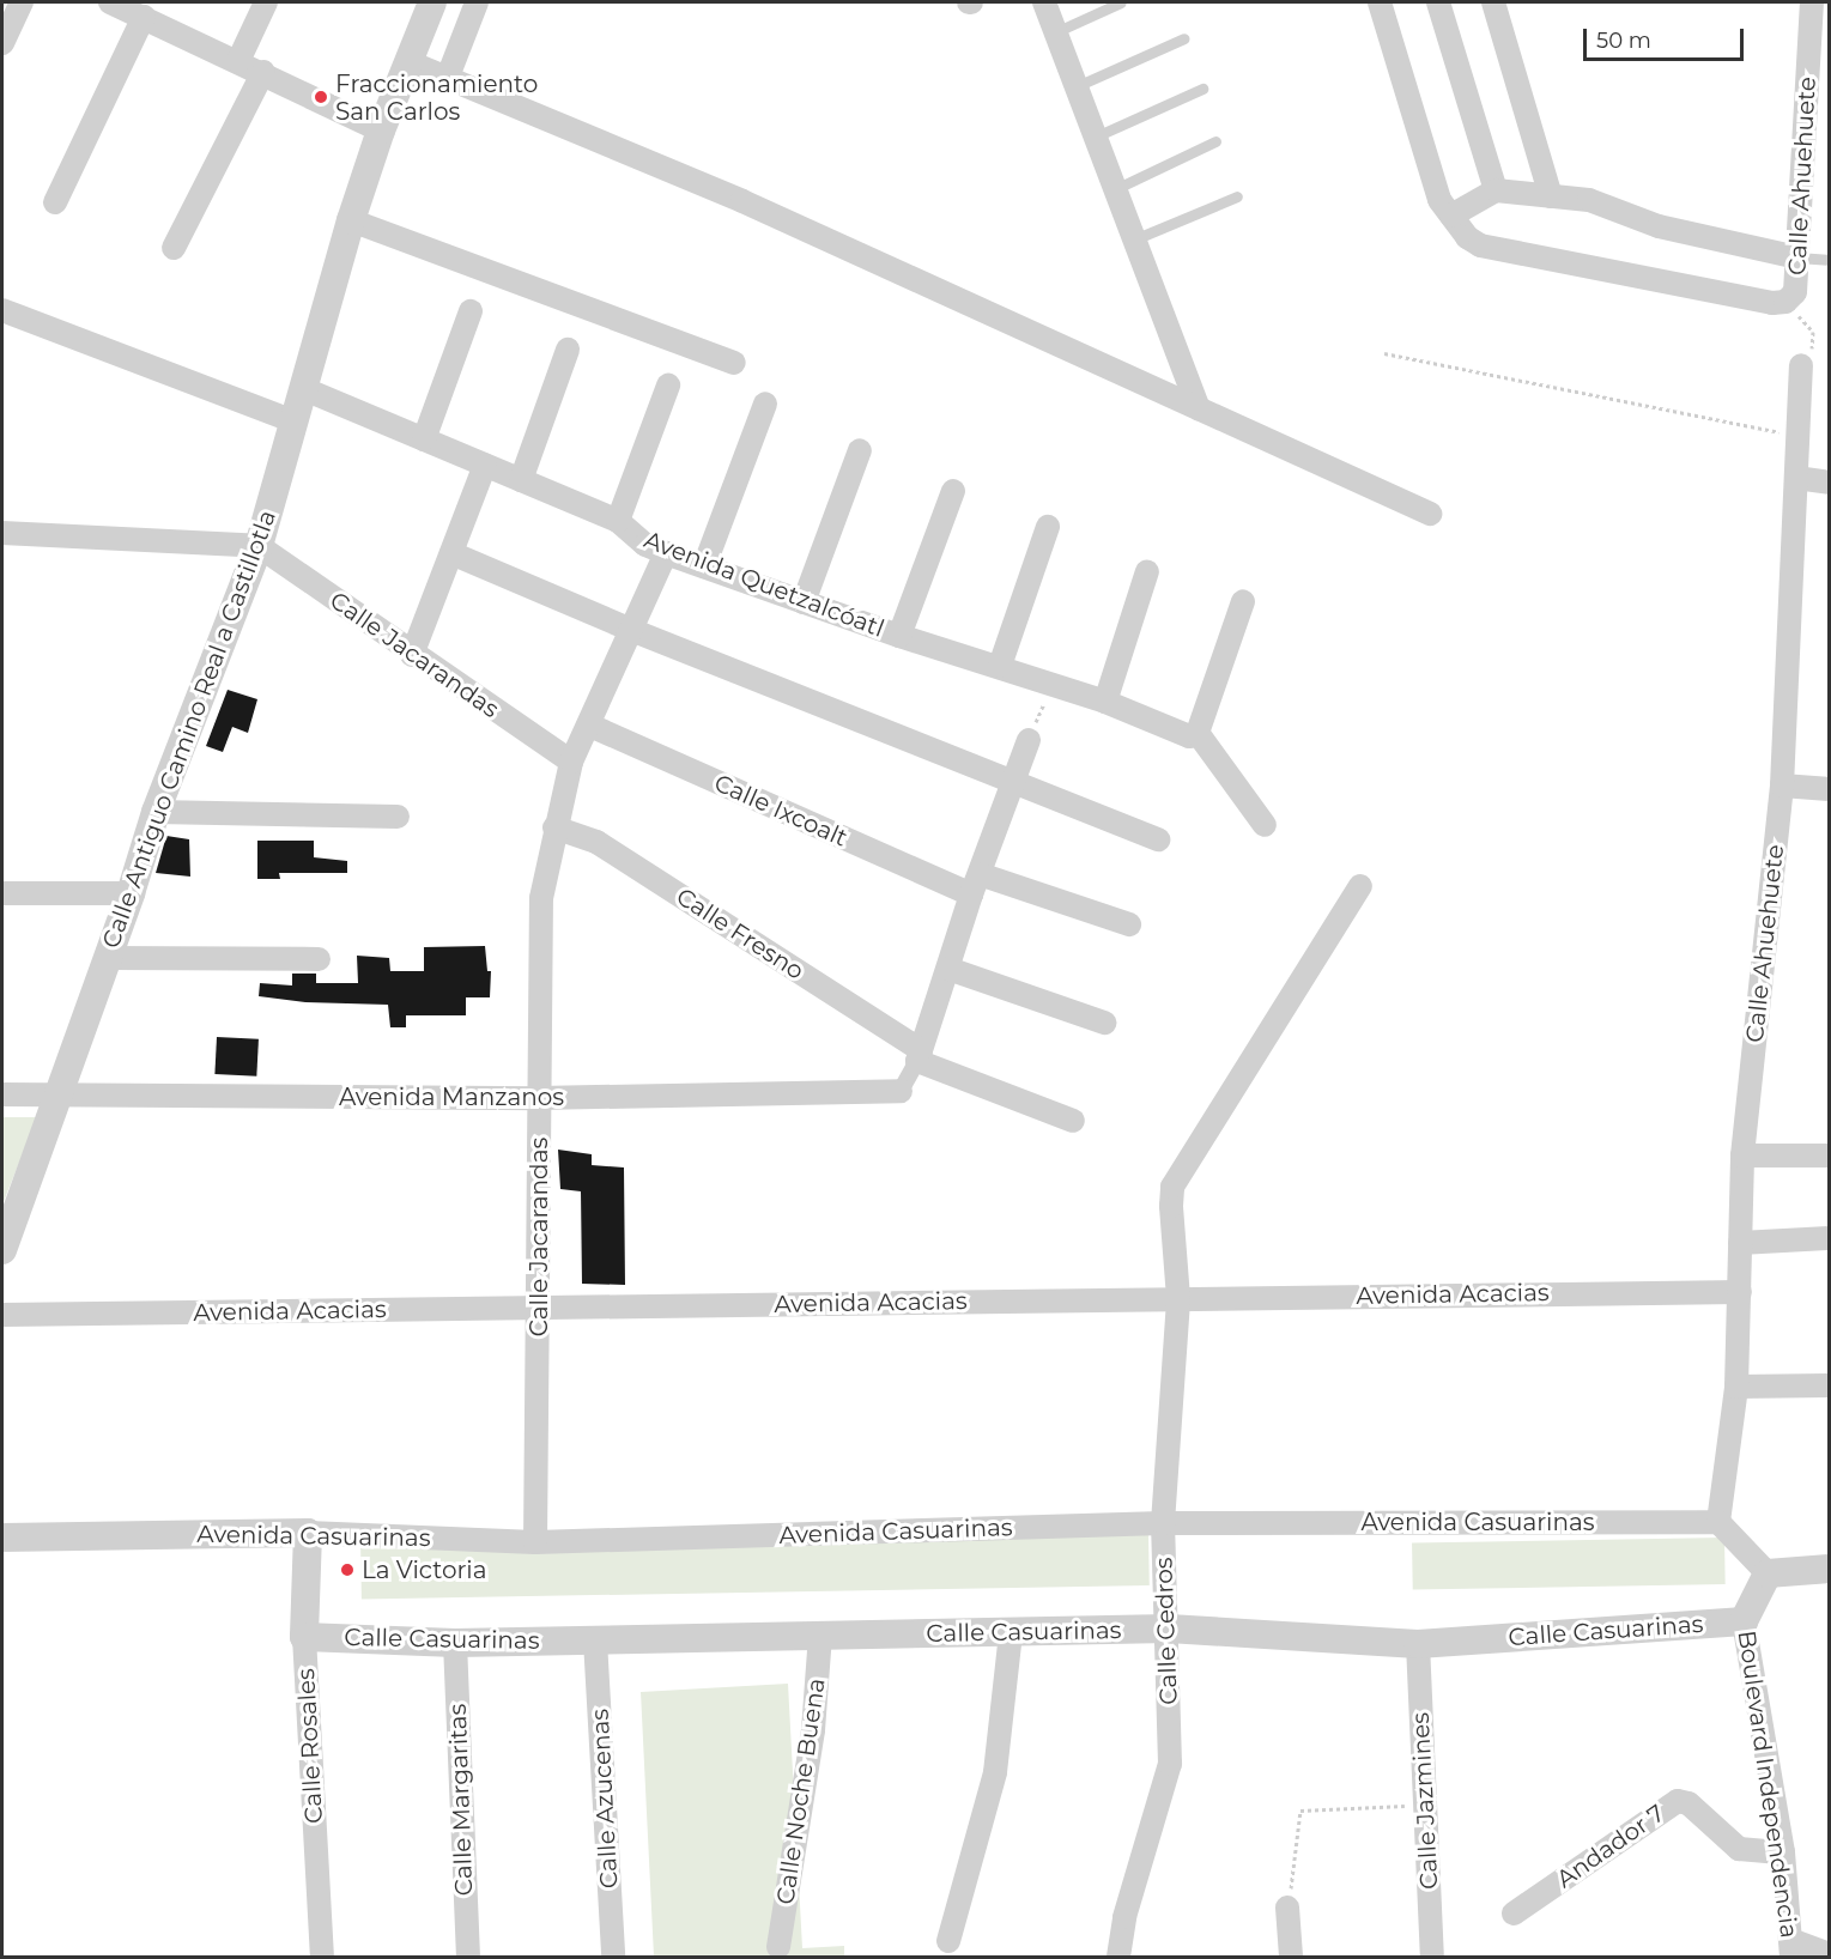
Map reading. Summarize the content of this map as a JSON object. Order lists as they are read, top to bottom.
{
  "streets": {
    "street": [
      "Calle Ahuehuete",
      "Avenida Quetzalcóatl",
      "Calle Jacarandas",
      "Calle Antiguo Camino Real a Castillotla",
      "Calle Ixcoalt",
      "Calle Fresno",
      "Avenida Manzanos",
      "Avenida Acacias",
      "Avenida Casuarinas",
      "Calle Cedros",
      "Calle Casuarinas",
      "Calle Rosales",
      "Boulevard Independencia",
      "Calle Noche Buena",
      "Calle Azucenas",
      "Calle Margaritas",
      "Calle Jazmines",
      "Andador 7"
    ]
  },
  "crossings": [
    ["Calle Ahuehuete", "Avenida Acacias"],
    ["Calle Ahuehuete", "Avenida Casuarinas"],
    ["Avenida Quetzalcóatl", "Calle Jacarandas"],
    ["Avenida Quetzalcóatl", "Calle Antiguo Camino Real a Castillotla"],
    ["Calle Jacarandas", "Calle Antiguo Camino Real a Castillotla"],
    ["Calle Jacarandas", "Calle Ixcoalt"],
    ["Calle Jacarandas", "Calle Fresno"],
    ["Calle Jacarandas", "Avenida Manzanos"],
    ["Calle Jacarandas", "Avenida Acacias"],
    ["Calle Jacarandas", "Avenida Casuarinas"],
    ["Calle Antiguo Camino Real a Castillotla", "Avenida Manzanos"],
    ["Avenida Acacias", "Calle Cedros"],
    ["Avenida Casuarinas", "Calle Cedros"],
    ["Avenida Casuarinas", "Calle Rosales"],
    ["Calle Cedros", "Calle Casuarinas"],
    ["Calle Casuarinas", "Calle Rosales"],
    ["Calle Casuarinas", "Boulevard Independencia"],
    ["Calle Casuarinas", "Calle Noche Buena"],
    ["Calle Casuarinas", "Calle Azucenas"],
    ["Calle Casuarinas", "Calle Margaritas"],
    ["Calle Casuarinas", "Calle Jazmines"],
    ["Boulevard Independencia", "Andador 7"]
  ],
  "places": ["Fraccionamiento San Carlos", "La Victoria"],
  "scale_bar": "50 m"
}
